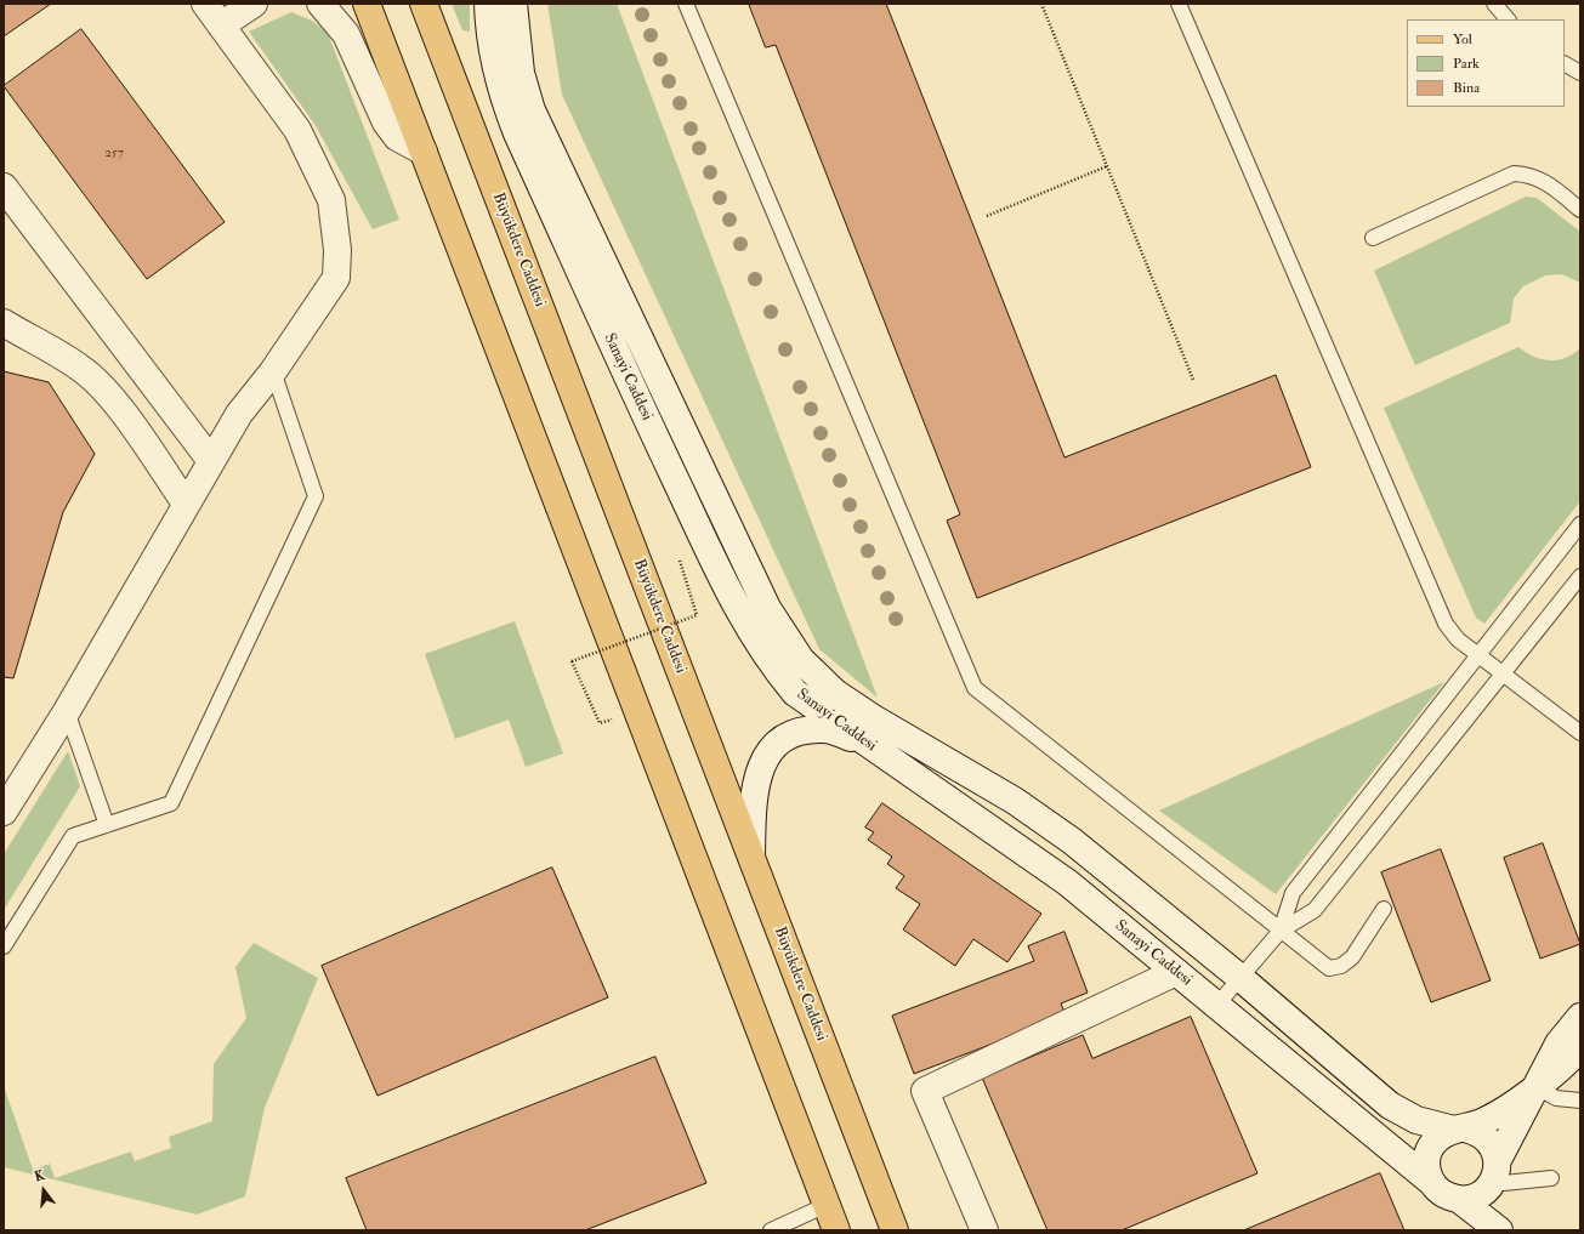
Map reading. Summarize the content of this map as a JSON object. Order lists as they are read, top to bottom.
{
  "streets": {
    "main road": ["Büyükdere Caddesi"],
    "street": ["Sanayi Caddesi"]
  },
  "house_numbers": ["257"],
  "legend": ["Yol", "Park", "Bina"],
  "north": "top"
}
